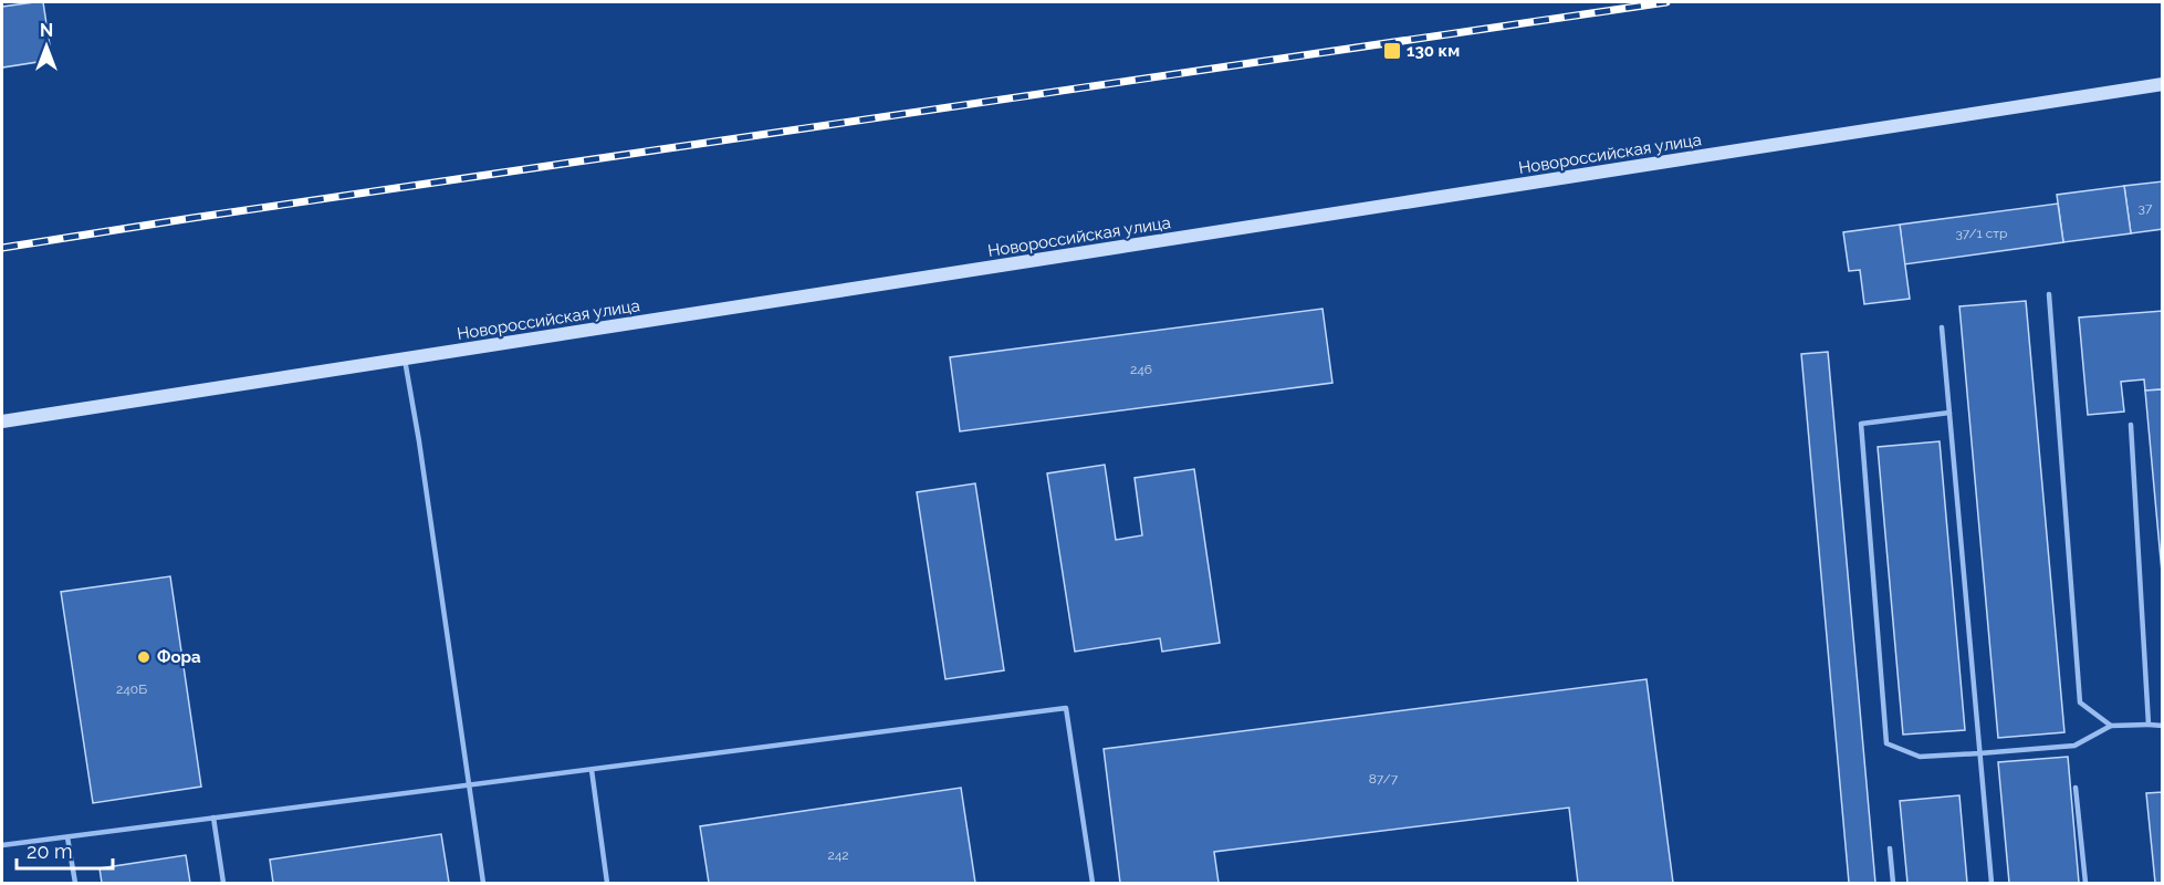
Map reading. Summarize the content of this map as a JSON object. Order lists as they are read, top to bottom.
{
  "streets": {
    "street": ["Новороссийская улица"]
  },
  "places": {
    "transit": ["130 км"],
    "other": ["Фора"]
  },
  "house_numbers": [
    "37",
    "37/1 стр",
    "246",
    "240Б",
    "87/7",
    "242"
  ],
  "scale_bar": "20 m",
  "north": "top"
}
